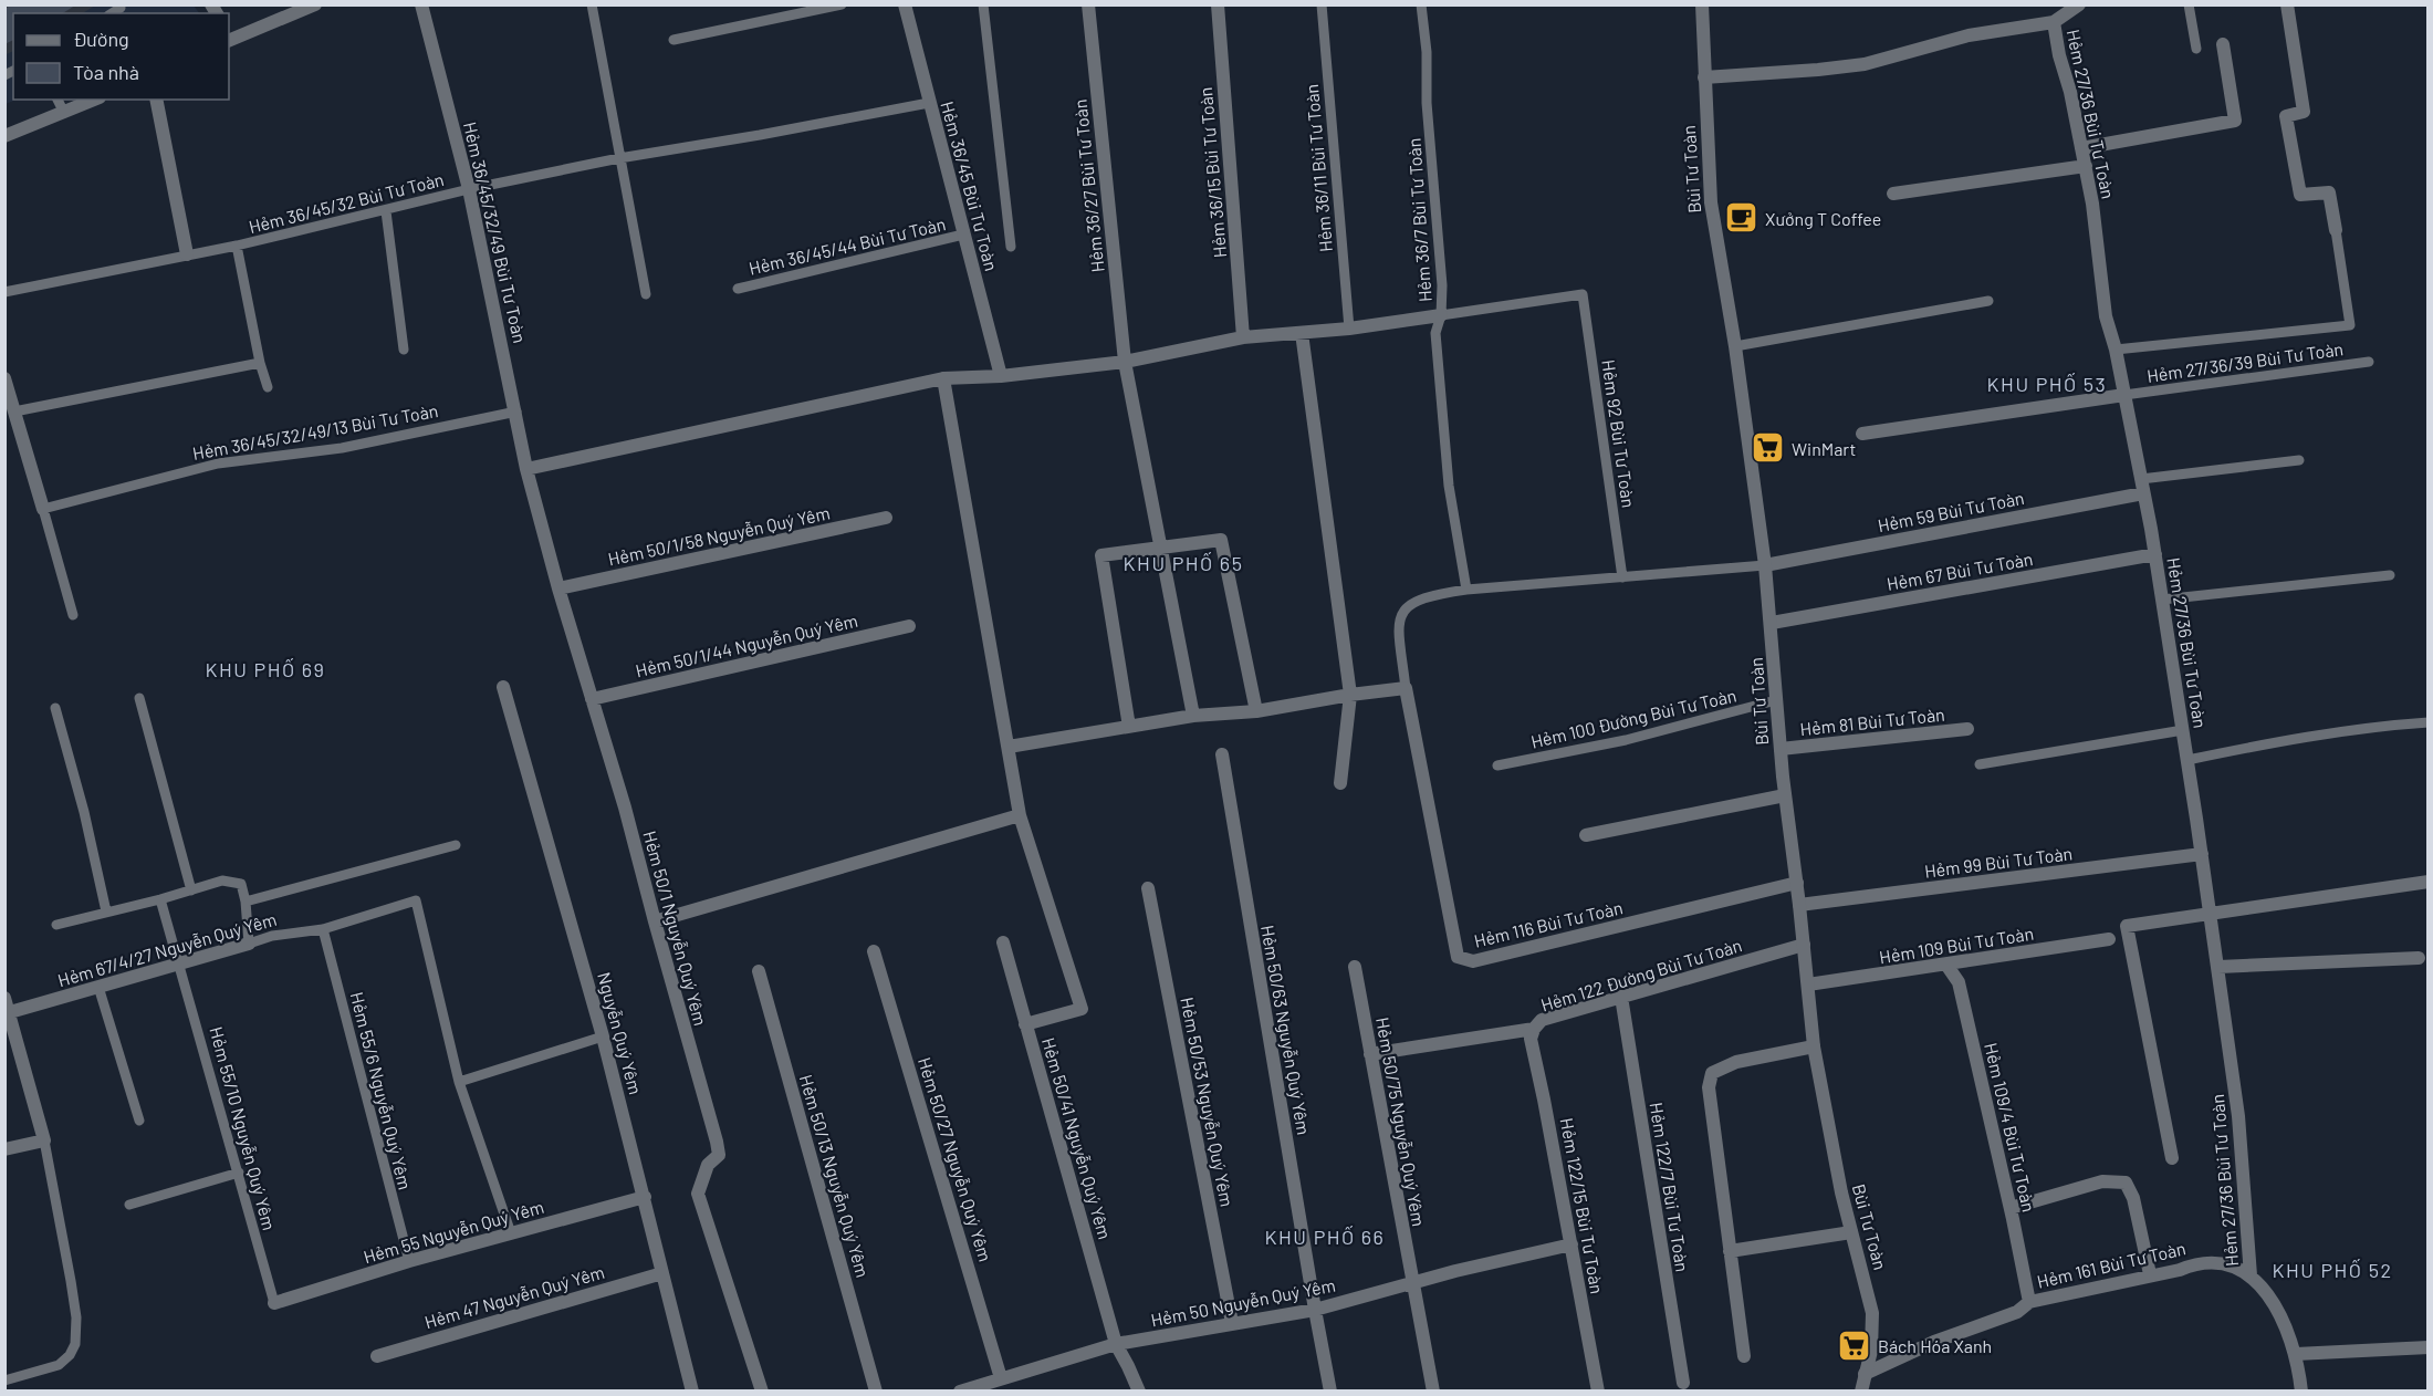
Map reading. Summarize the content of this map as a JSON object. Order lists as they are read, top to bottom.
{
  "streets": {
    "street": [
      "Hẻm 27/36 Bùi Tư Toàn",
      "Bùi Tư Toàn",
      "Hẻm 36/15 Bùi Tư Toàn",
      "Hẻm 36/45 Bùi Tư Toàn",
      "Hẻm 36/27 Bùi Tư Toàn",
      "Hẻm 36/45/32/49 Bùi Tư Toàn",
      "Hẻm 59 Bùi Tư Toàn",
      "Hẻm 50/1/58 Nguyễn Quý Yêm",
      "Hẻm 67 Bùi Tư Toàn",
      "Hẻm 50/1/44 Nguyễn Quý Yêm",
      "Hẻm 81 Bùi Tư Toàn",
      "Hẻm 99 Bùi Tư Toàn",
      "Hẻm 116 Bùi Tư Toàn",
      "Hẻm 50/1 Nguyễn Quý Yêm",
      "Hẻm 109 Bùi Tư Toàn",
      "Hẻm 67/4/27 Nguyễn Quý Yêm",
      "Hẻm 122 Đường Bùi Tư Toàn",
      "Hẻm 50/63 Nguyễn Quý Yêm",
      "Nguyễn Quý Yêm",
      "Hẻm 50/53 Nguyễn Quý Yêm",
      "Hẻm 50/75 Nguyễn Quý Yêm",
      "Hẻm 109/4 Bùi Tư Toàn",
      "Hẻm 50/41 Nguyễn Quý Yêm",
      "Hẻm 50/27 Nguyễn Quý Yêm",
      "Hẻm 50/13 Nguyễn Quý Yêm",
      "Hẻm 122/7 Bùi Tư Toàn",
      "Hẻm 122/15 Bùi Tư Toàn",
      "Hẻm 55 Nguyễn Quý Yêm",
      "Hẻm 161 Bùi Tư Toàn",
      "Hẻm 47 Nguyễn Quý Yêm",
      "Hẻm 50 Nguyễn Quý Yêm"
    ],
    "lane": [
      "Hẻm 36/11 Bùi Tư Toàn",
      "Hẻm 36/45/32 Bùi Tư Toàn",
      "Hẻm 36/7 Bùi Tư Toàn",
      "Hẻm 36/45/44 Bùi Tư Toàn",
      "Hẻm 27/36/39 Bùi Tư Toàn",
      "Hẻm 36/45/32/49/13 Bùi Tư Toàn",
      "Hẻm 92 Bùi Tư Toàn",
      "Hẻm 100 Đường Bùi Tư Toàn",
      "Hẻm 55/6 Nguyễn Quý Yêm",
      "Hẻm 55/10 Nguyễn Quý Yêm"
    ]
  },
  "crossings": [
    ["Hẻm 27/36 Bùi Tư Toàn", "Hẻm 27/36/39 Bùi Tư Toàn"],
    ["Hẻm 27/36 Bùi Tư Toàn", "Hẻm 59 Bùi Tư Toàn"],
    ["Hẻm 27/36 Bùi Tư Toàn", "Hẻm 67 Bùi Tư Toàn"],
    ["Hẻm 27/36 Bùi Tư Toàn", "Hẻm 99 Bùi Tư Toàn"],
    ["Hẻm 27/36 Bùi Tư Toàn", "Hẻm 161 Bùi Tư Toàn"],
    ["Bùi Tư Toàn", "Hẻm 59 Bùi Tư Toàn"],
    ["Bùi Tư Toàn", "Hẻm 67 Bùi Tư Toàn"],
    ["Bùi Tư Toàn", "Hẻm 100 Đường Bùi Tư Toàn"],
    ["Bùi Tư Toàn", "Hẻm 81 Bùi Tư Toàn"],
    ["Bùi Tư Toàn", "Hẻm 99 Bùi Tư Toàn"],
    ["Bùi Tư Toàn", "Hẻm 116 Bùi Tư Toàn"],
    ["Bùi Tư Toàn", "Hẻm 109 Bùi Tư Toàn"],
    ["Bùi Tư Toàn", "Hẻm 122 Đường Bùi Tư Toàn"],
    ["Bùi Tư Toàn", "Hẻm 161 Bùi Tư Toàn"],
    ["Hẻm 36/45 Bùi Tư Toàn", "Hẻm 36/45/32 Bùi Tư Toàn"],
    ["Hẻm 36/45 Bùi Tư Toàn", "Hẻm 36/45/44 Bùi Tư Toàn"],
    ["Hẻm 36/45/32 Bùi Tư Toàn", "Hẻm 36/45/32/49 Bùi Tư Toàn"],
    ["Hẻm 36/7 Bùi Tư Toàn", "Hẻm 92 Bùi Tư Toàn"],
    ["Hẻm 36/45/32/49 Bùi Tư Toàn", "Hẻm 36/45/32/49/13 Bùi Tư Toàn"],
    ["Hẻm 36/45/32/49 Bùi Tư Toàn", "Hẻm 50/1 Nguyễn Quý Yêm"],
    ["Hẻm 50/1/58 Nguyễn Quý Yêm", "Hẻm 50/1 Nguyễn Quý Yêm"],
    ["Hẻm 50/1/44 Nguyễn Quý Yêm", "Hẻm 50/1 Nguyễn Quý Yêm"],
    ["Hẻm 109 Bùi Tư Toàn", "Hẻm 109/4 Bùi Tư Toàn"],
    ["Hẻm 67/4/27 Nguyễn Quý Yêm", "Hẻm 55/6 Nguyễn Quý Yêm"],
    ["Hẻm 67/4/27 Nguyễn Quý Yêm", "Hẻm 55/10 Nguyễn Quý Yêm"],
    ["Hẻm 122 Đường Bùi Tư Toàn", "Hẻm 50/75 Nguyễn Quý Yêm"],
    ["Hẻm 122 Đường Bùi Tư Toàn", "Hẻm 122/7 Bùi Tư Toàn"],
    ["Hẻm 122 Đường Bùi Tư Toàn", "Hẻm 122/15 Bùi Tư Toàn"],
    ["Hẻm 50/63 Nguyễn Quý Yêm", "Hẻm 50 Nguyễn Quý Yêm"],
    ["Nguyễn Quý Yêm", "Hẻm 55 Nguyễn Quý Yêm"],
    ["Nguyễn Quý Yêm", "Hẻm 47 Nguyễn Quý Yêm"],
    ["Hẻm 55/6 Nguyễn Quý Yêm", "Hẻm 55 Nguyễn Quý Yêm"],
    ["Hẻm 50/53 Nguyễn Quý Yêm", "Hẻm 50 Nguyễn Quý Yêm"],
    ["Hẻm 50/75 Nguyễn Quý Yêm", "Hẻm 50 Nguyễn Quý Yêm"],
    ["Hẻm 109/4 Bùi Tư Toàn", "Hẻm 161 Bùi Tư Toàn"],
    ["Hẻm 55/10 Nguyễn Quý Yêm", "Hẻm 55 Nguyễn Quý Yêm"],
    ["Hẻm 50/41 Nguyễn Quý Yêm", "Hẻm 50 Nguyễn Quý Yêm"],
    ["Hẻm 50/27 Nguyễn Quý Yêm", "Hẻm 50 Nguyễn Quý Yêm"],
    ["Hẻm 122/15 Bùi Tư Toàn", "Hẻm 50 Nguyễn Quý Yêm"]
  ],
  "districts": [
    "KHU PHỐ 53",
    "KHU PHỐ 65",
    "KHU PHỐ 69",
    "KHU PHỐ 66",
    "KHU PHỐ 52"
  ],
  "places": {
    "cafe": ["Xưởng T Coffee"],
    "supermarket": ["WinMart", "Bách Hóa Xanh"]
  },
  "legend": ["Đường", "Tòa nhà"]
}
